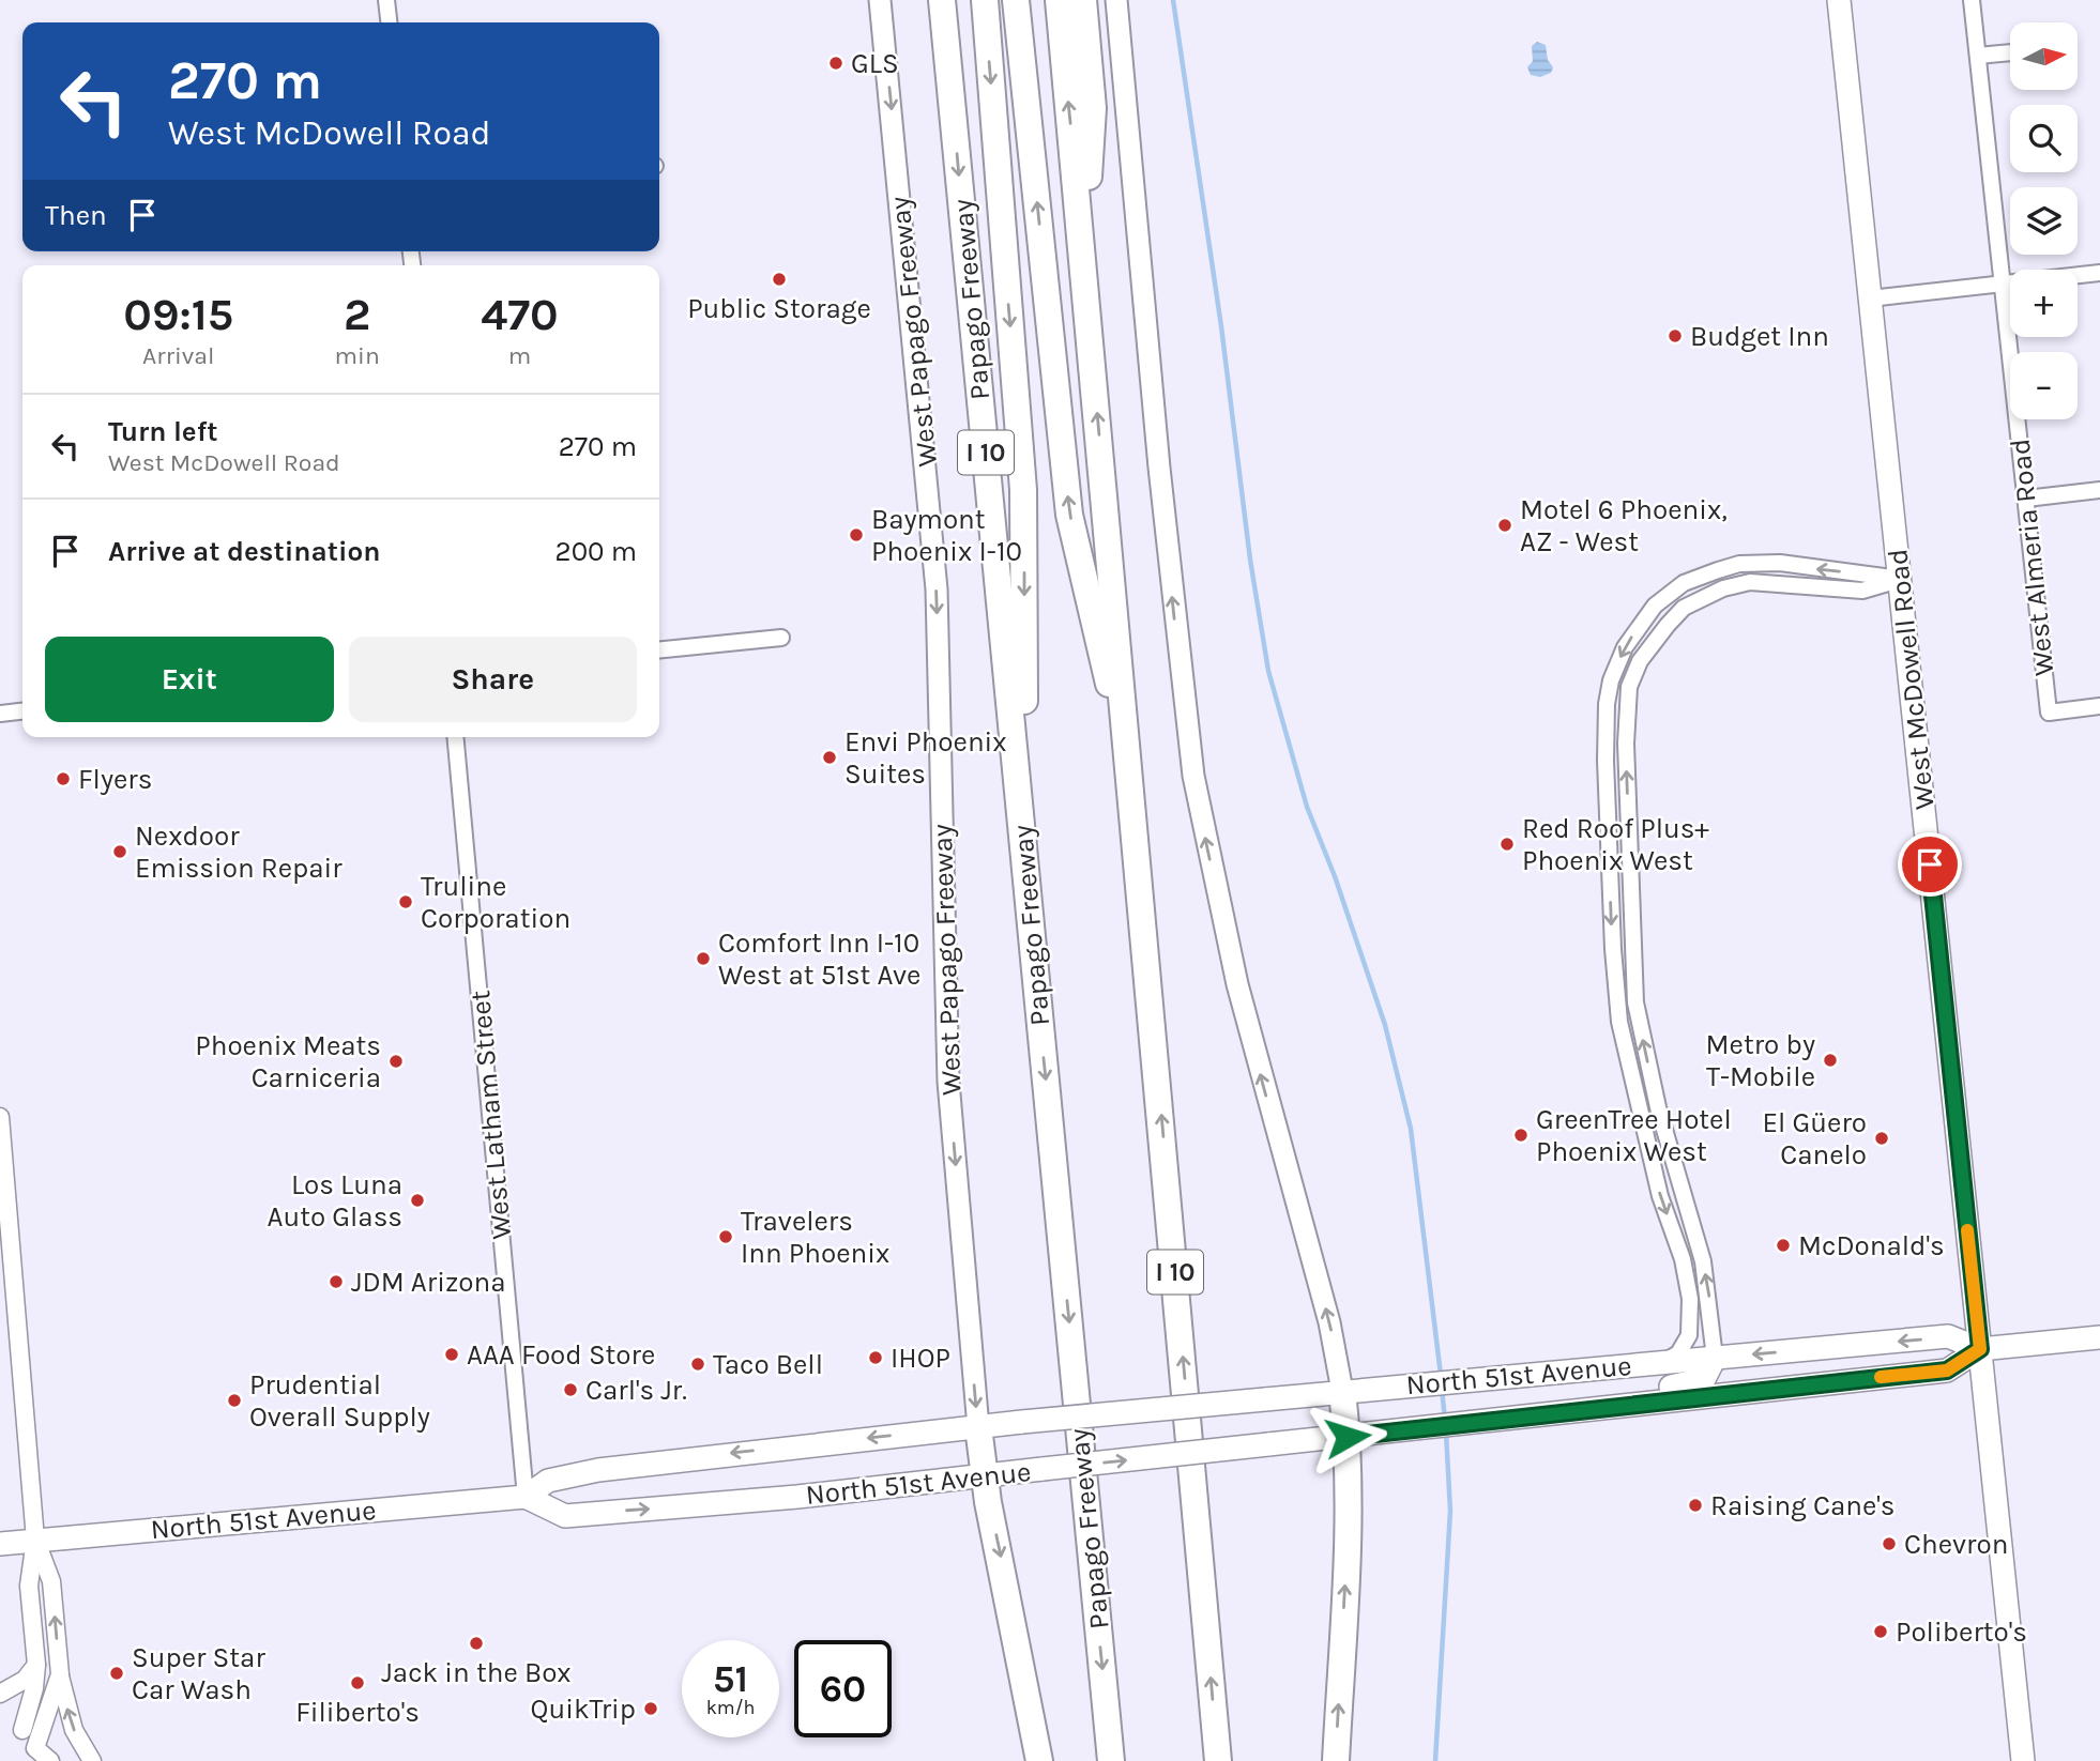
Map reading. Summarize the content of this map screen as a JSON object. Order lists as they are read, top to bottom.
{
  "streets": {
    "highway": ["Papago Freeway", "I 10"],
    "main road": ["West Papago Freeway", "West McDowell Road", "North 51st Avenue"],
    "street": ["West Almeria Road", "West Latham Street"]
  },
  "crossings": [
    ["West Papago Freeway", "North 51st Avenue"],
    ["West McDowell Road", "North 51st Avenue"],
    ["West Latham Street", "North 51st Avenue"]
  ],
  "one_way": ["West Papago Freeway"],
  "places": [
    "GLS",
    "Public Storage",
    "Budget Inn",
    "Motel 6 Phoenix, AZ - West",
    "Baymont Phoenix I-10",
    "Envi Phoenix Suites",
    "Flyers",
    "Red Roof Plus+ Phoenix West",
    "Nexdoor Emission Repair",
    "Truline Corporation",
    "Comfort Inn I-10 West at 51st Ave",
    "Metro by T-Mobile",
    "Phoenix Meats Carniceria",
    "GreenTree Hotel Phoenix West",
    "El Güero Canelo",
    "Los Luna Auto Glass",
    "Travelers Inn Phoenix",
    "McDonald's",
    "JDM Arizona",
    "AAA Food Store",
    "IHOP",
    "Taco Bell",
    "Carl's Jr.",
    "Prudential Overall Supply",
    "Raising Cane's",
    "Chevron",
    "Poliberto's",
    "Jack in the Box",
    "Super Star Car Wash",
    "Filiberto's",
    "QuikTrip"
  ],
  "north": "right",
  "page": {
    "map_buttons": ["+", "−"],
    "turn": ["270 m", "West McDowell Road"],
    "then": "Then",
    "eta": [
      "09:15",
      "Arrival",
      "2",
      "min",
      "470",
      "m"
    ],
    "list": [
      {
        "name": "Turn left",
        "note": "West McDowell Road",
        "value": "270 m"
      },
      {
        "name": "Arrive at destination",
        "value": "200 m"
      }
    ],
    "buttons": ["Exit", "Share"],
    "speed": "51 km/h",
    "limit": "60"
  }
}
